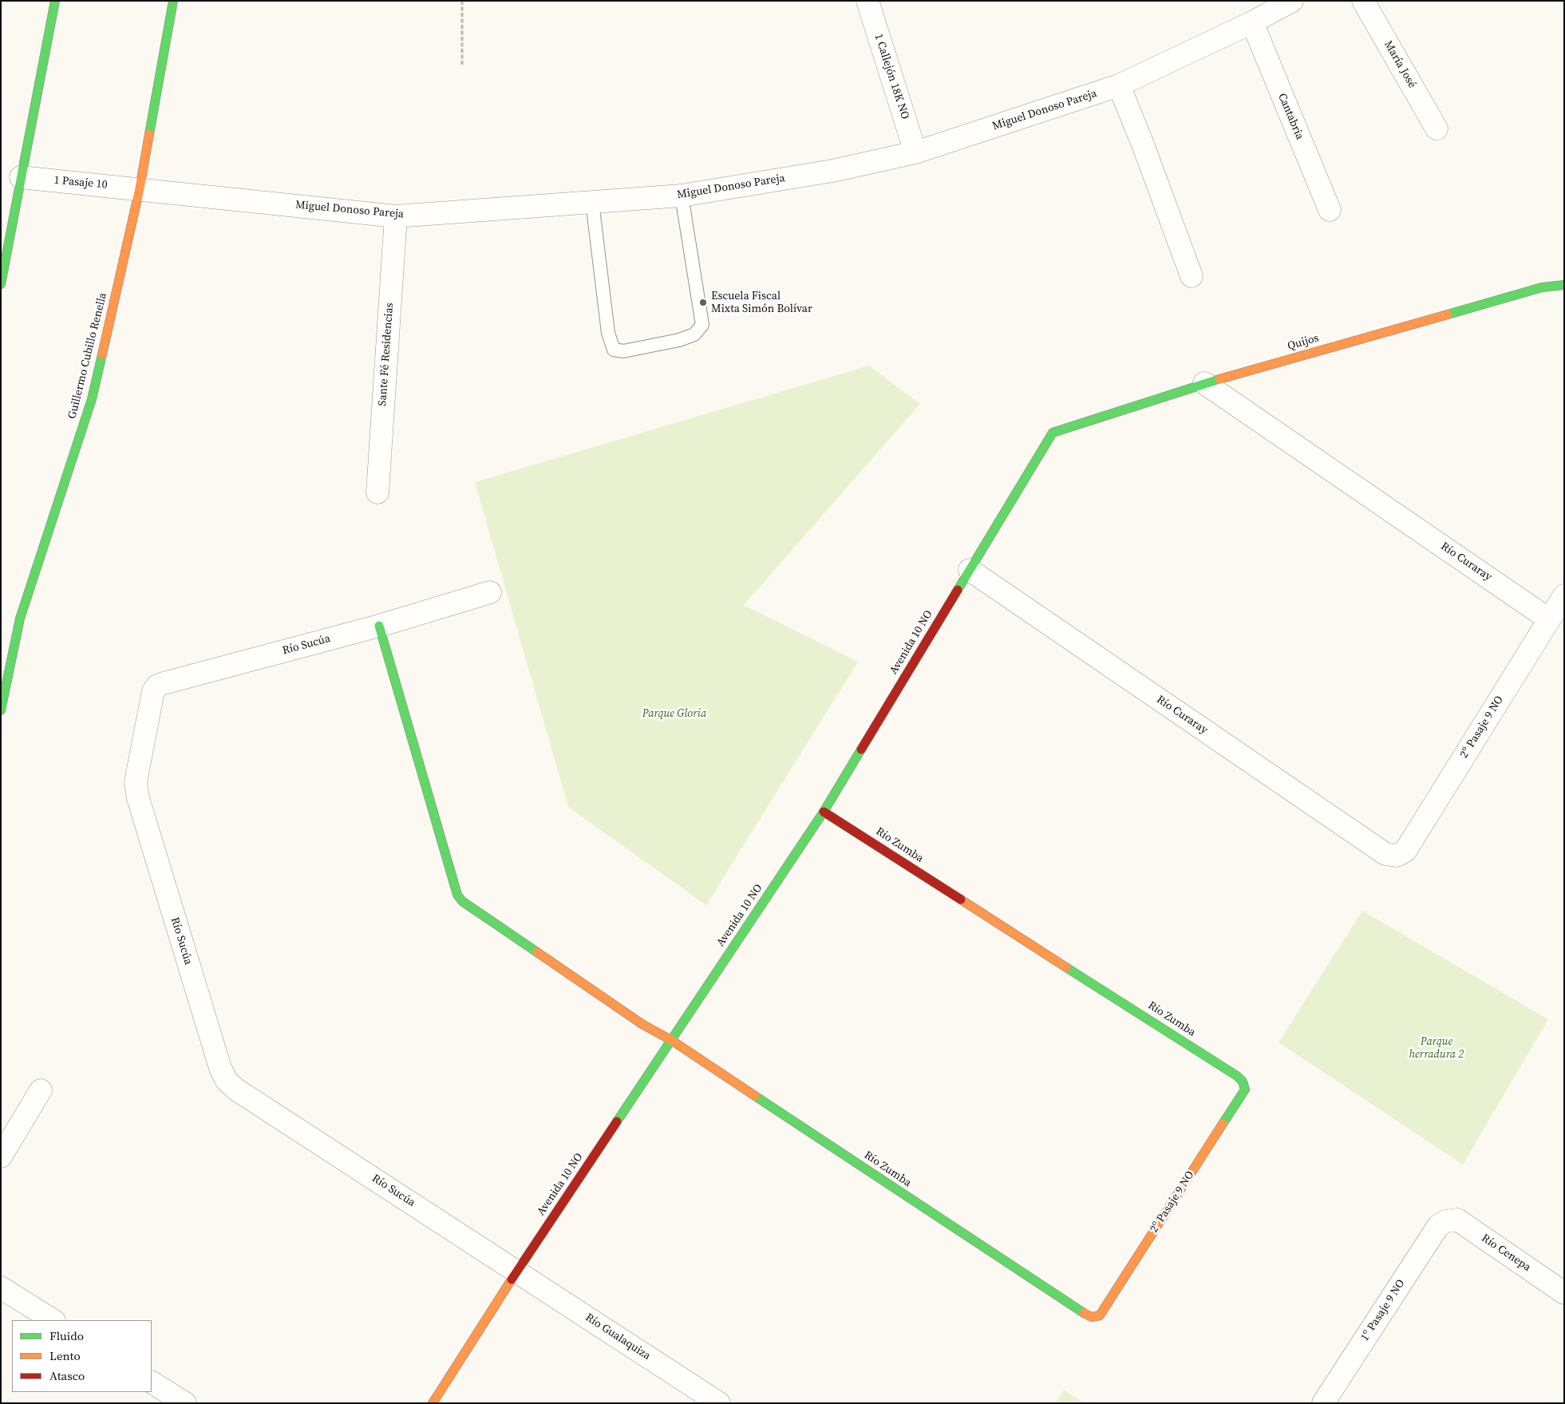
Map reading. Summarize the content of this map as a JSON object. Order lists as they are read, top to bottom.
{
  "streets": {
    "street": [
      "María José",
      "1 Callejón 18K NO",
      "Miguel Donoso Pareja",
      "Cantabria",
      "1 Pasaje 10",
      "Quijos",
      "Sante Fé Residencias",
      "Guillermo Cubillo Renella",
      "Río Curaray",
      "Avenida 10 NO",
      "Río Sucúa",
      "2º Pasaje 9 NO",
      "Río Zumba",
      "Río Cenepa",
      "1º Pasaje 9 NO",
      "Río Gualaquiza"
    ]
  },
  "crossings": [
    ["1 Callejón 18K NO", "Miguel Donoso Pareja"],
    ["Miguel Donoso Pareja", "Cantabria"],
    ["Miguel Donoso Pareja", "1 Pasaje 10"],
    ["Miguel Donoso Pareja", "Sante Fé Residencias"],
    ["Miguel Donoso Pareja", "Guillermo Cubillo Renella"],
    ["1 Pasaje 10", "Guillermo Cubillo Renella"],
    ["Quijos", "Río Curaray"],
    ["Quijos", "Avenida 10 NO"],
    ["Río Curaray", "Avenida 10 NO"],
    ["Río Curaray", "2º Pasaje 9 NO"],
    ["Avenida 10 NO", "Río Sucúa"],
    ["Avenida 10 NO", "Río Zumba"],
    ["Avenida 10 NO", "Río Gualaquiza"],
    ["Río Sucúa", "Río Gualaquiza"],
    ["2º Pasaje 9 NO", "Río Zumba"],
    ["Río Cenepa", "1º Pasaje 9 NO"]
  ],
  "parks": ["Parque Gloria", "Parque herradura 2"],
  "places": ["Escuela Fiscal Mixta Simón Bolívar"],
  "legend": ["Fluido", "Lento", "Atasco"]
}
